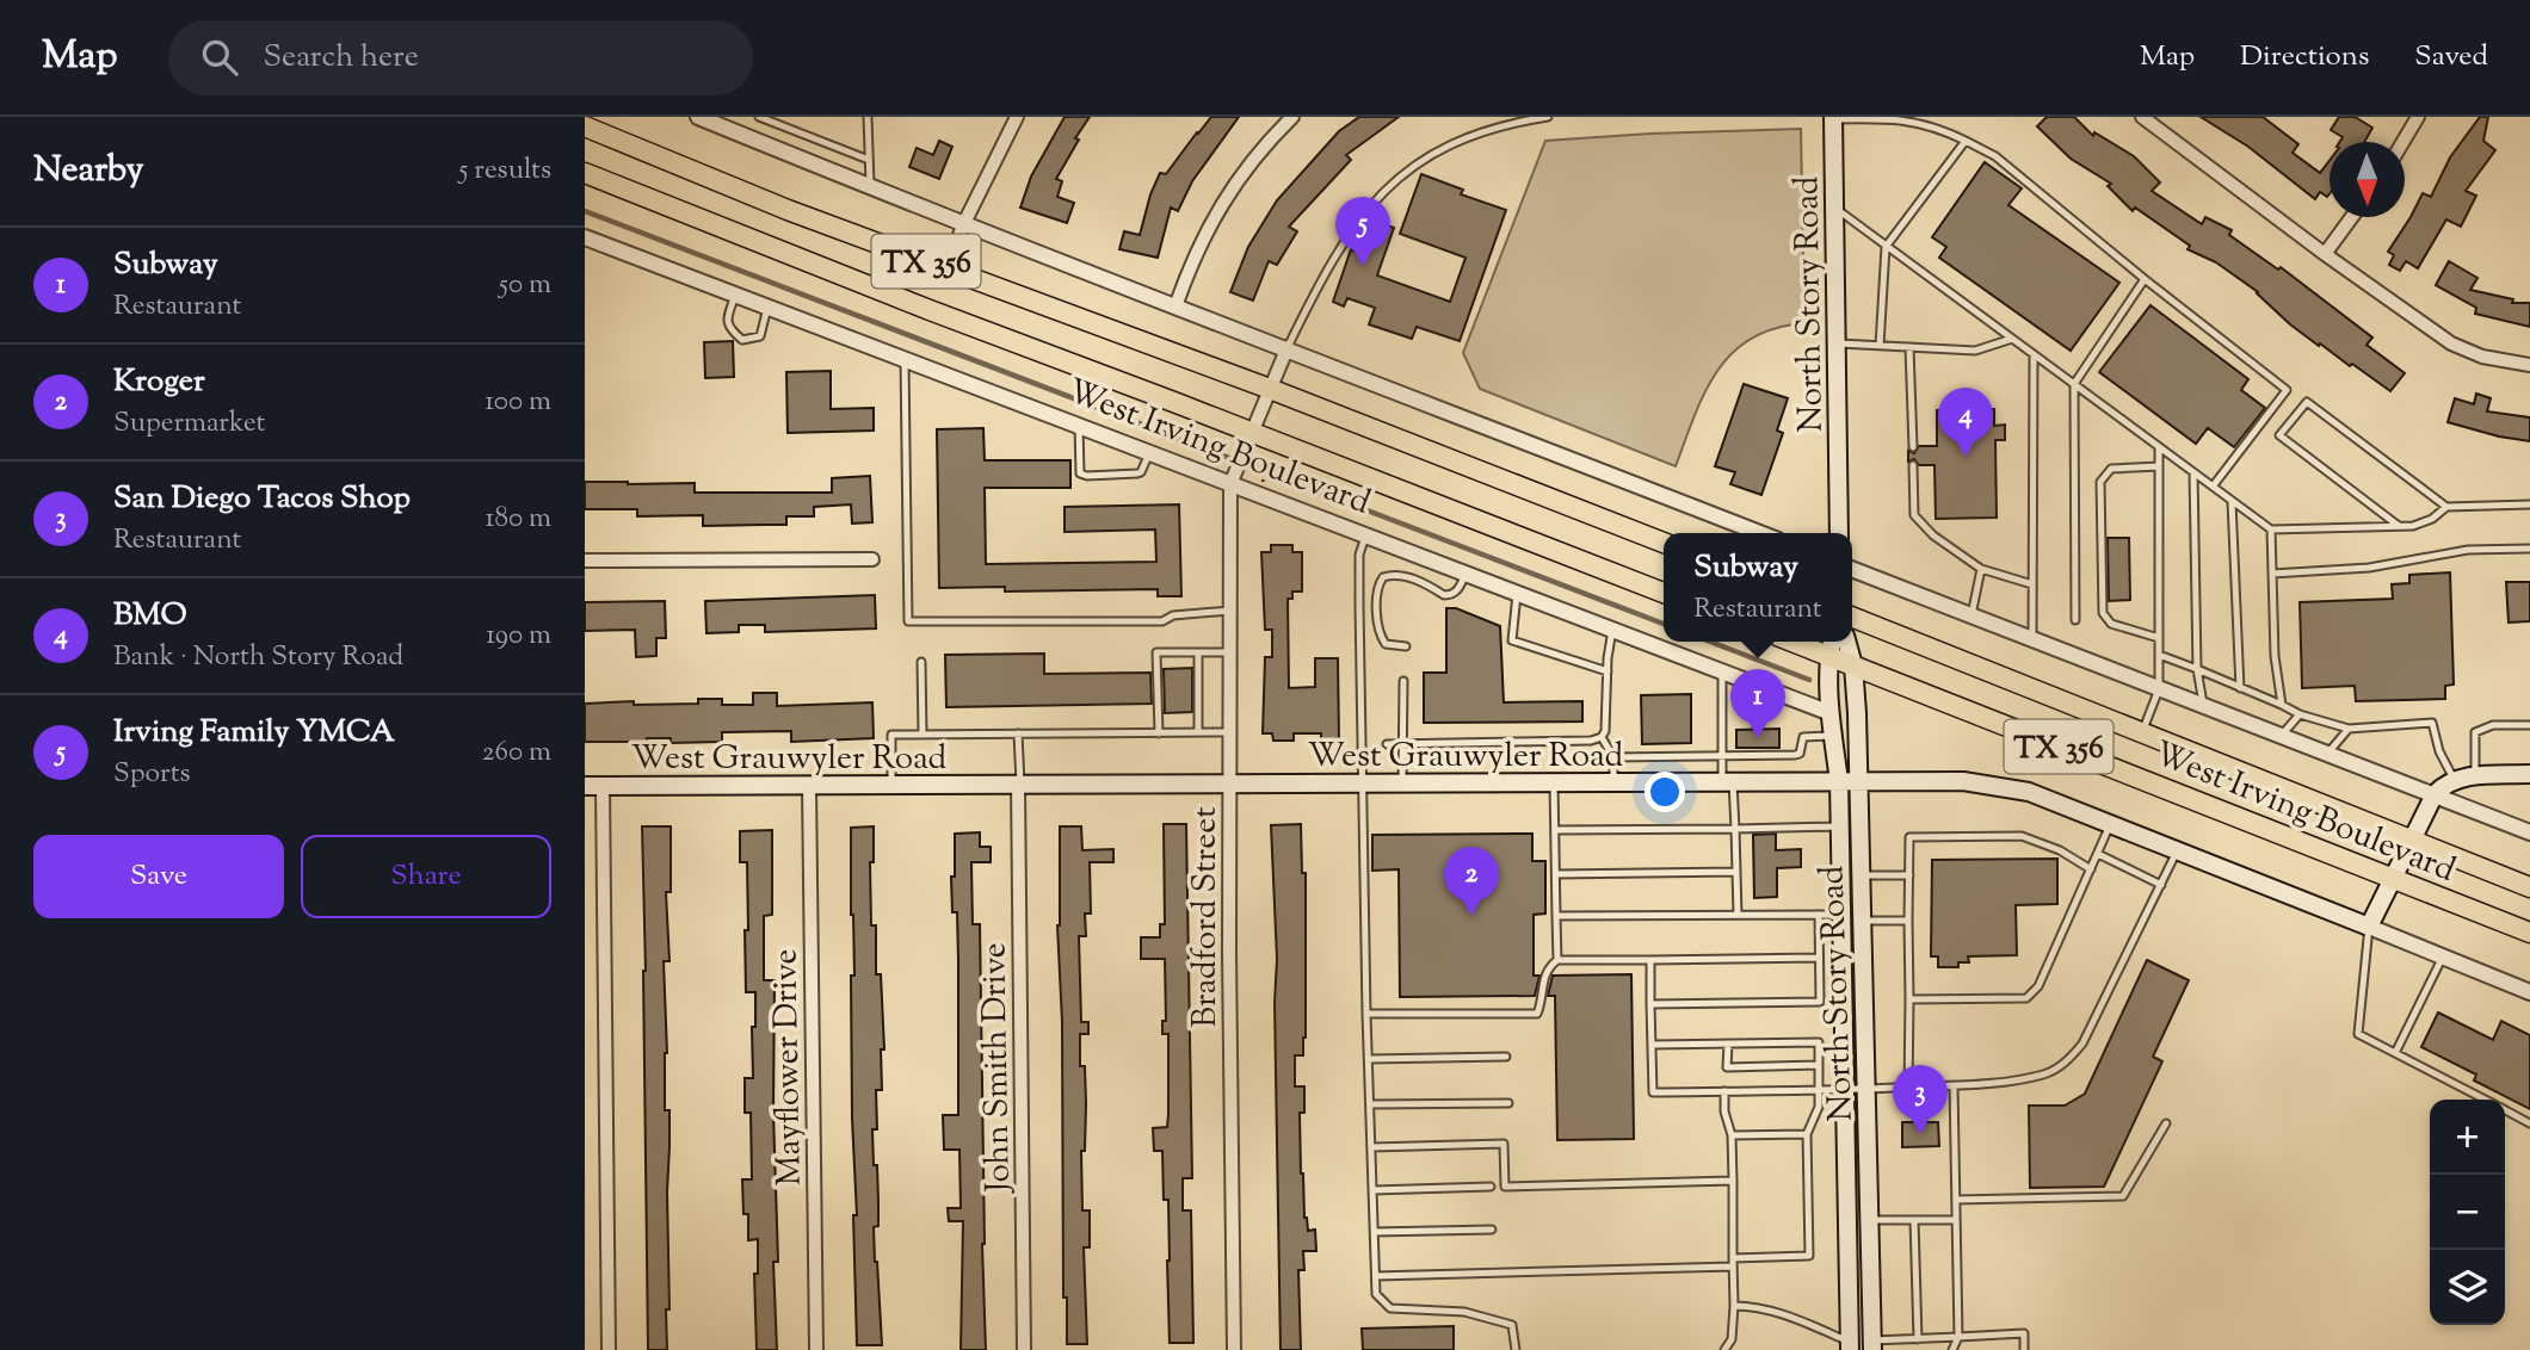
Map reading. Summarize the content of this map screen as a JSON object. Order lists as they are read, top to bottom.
{
  "streets": {
    "main road": [
      "TX 356",
      "North Story Road",
      "West Irving Boulevard",
      "West Grauwyler Road"
    ],
    "street": ["Bradford Street", "Mayflower Drive", "John Smith Drive"]
  },
  "crossings": [
    ["North Story Road", "West Irving Boulevard"],
    ["North Story Road", "West Grauwyler Road"],
    ["West Irving Boulevard", "Bradford Street"],
    ["West Grauwyler Road", "Bradford Street"],
    ["West Grauwyler Road", "Mayflower Drive"],
    ["West Grauwyler Road", "John Smith Drive"]
  ],
  "north": "bottom",
  "page": {
    "header": "Map",
    "search": "Search here",
    "nav": ["Map", "Directions", "Saved"],
    "heading": ["Nearby", "5 results"],
    "pins": [
      "5",
      "4",
      "1",
      "2",
      "3"
    ],
    "list": [
      {
        "mark": "1",
        "name": "Subway",
        "note": "Restaurant",
        "value": "50 m"
      },
      {
        "mark": "2",
        "name": "Kroger",
        "note": "Supermarket",
        "value": "100 m"
      },
      {
        "mark": "3",
        "name": "San Diego Tacos Shop",
        "note": "Restaurant",
        "value": "180 m"
      },
      {
        "mark": "4",
        "name": "BMO",
        "note": "Bank · North Story Road",
        "value": "190 m"
      },
      {
        "mark": "5",
        "name": "Irving Family YMCA",
        "note": "Sports",
        "value": "260 m"
      }
    ],
    "popup": ["Subway", "Restaurant"],
    "buttons": ["Save", "Share"],
    "map_buttons": ["+", "−"]
  }
}
